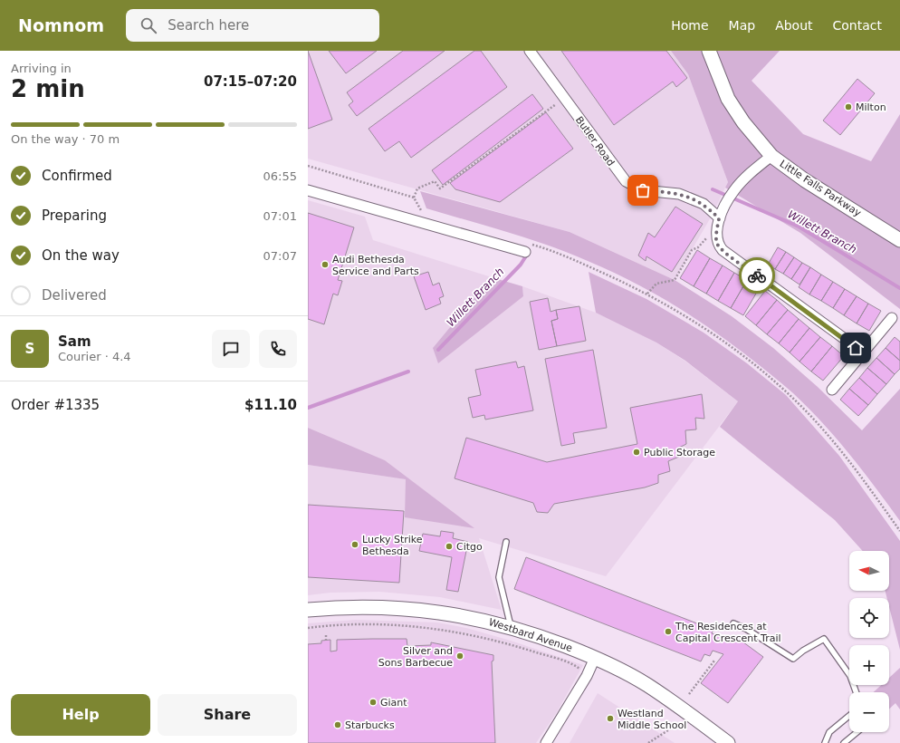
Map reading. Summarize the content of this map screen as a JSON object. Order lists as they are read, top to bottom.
{
  "streets": {
    "street": ["Butler Road", "Little Falls Parkway", "Westbard Avenue"]
  },
  "water": ["Willett Branch"],
  "places": [
    "Milton",
    "Audi Bethesda Service and Parts",
    "Public Storage",
    "Lucky Strike Bethesda",
    "Citgo",
    "The Residences at Capital Crescent Trail",
    "Silver and Sons Barbecue",
    "Giant",
    "Westland Middle School",
    "Starbucks"
  ],
  "north": "left",
  "page": {
    "header": "Nomnom",
    "search": "Search here",
    "nav": [
      "Home",
      "Map",
      "About",
      "Contact"
    ],
    "heading": ["2 min", "Arriving in", "07:15–07:20"],
    "panel": [
      "Sam",
      "Courier · 4.4",
      "Order #1335",
      "$11.10"
    ],
    "bar": "On the way · 70 m",
    "list": [
      ["Confirmed", "06:55"],
      ["Preparing", "07:01"],
      ["On the way", "07:07"],
      "Delivered"
    ],
    "round": "S",
    "map_buttons": ["+", "−"],
    "buttons": ["Help", "Share"]
  }
}
